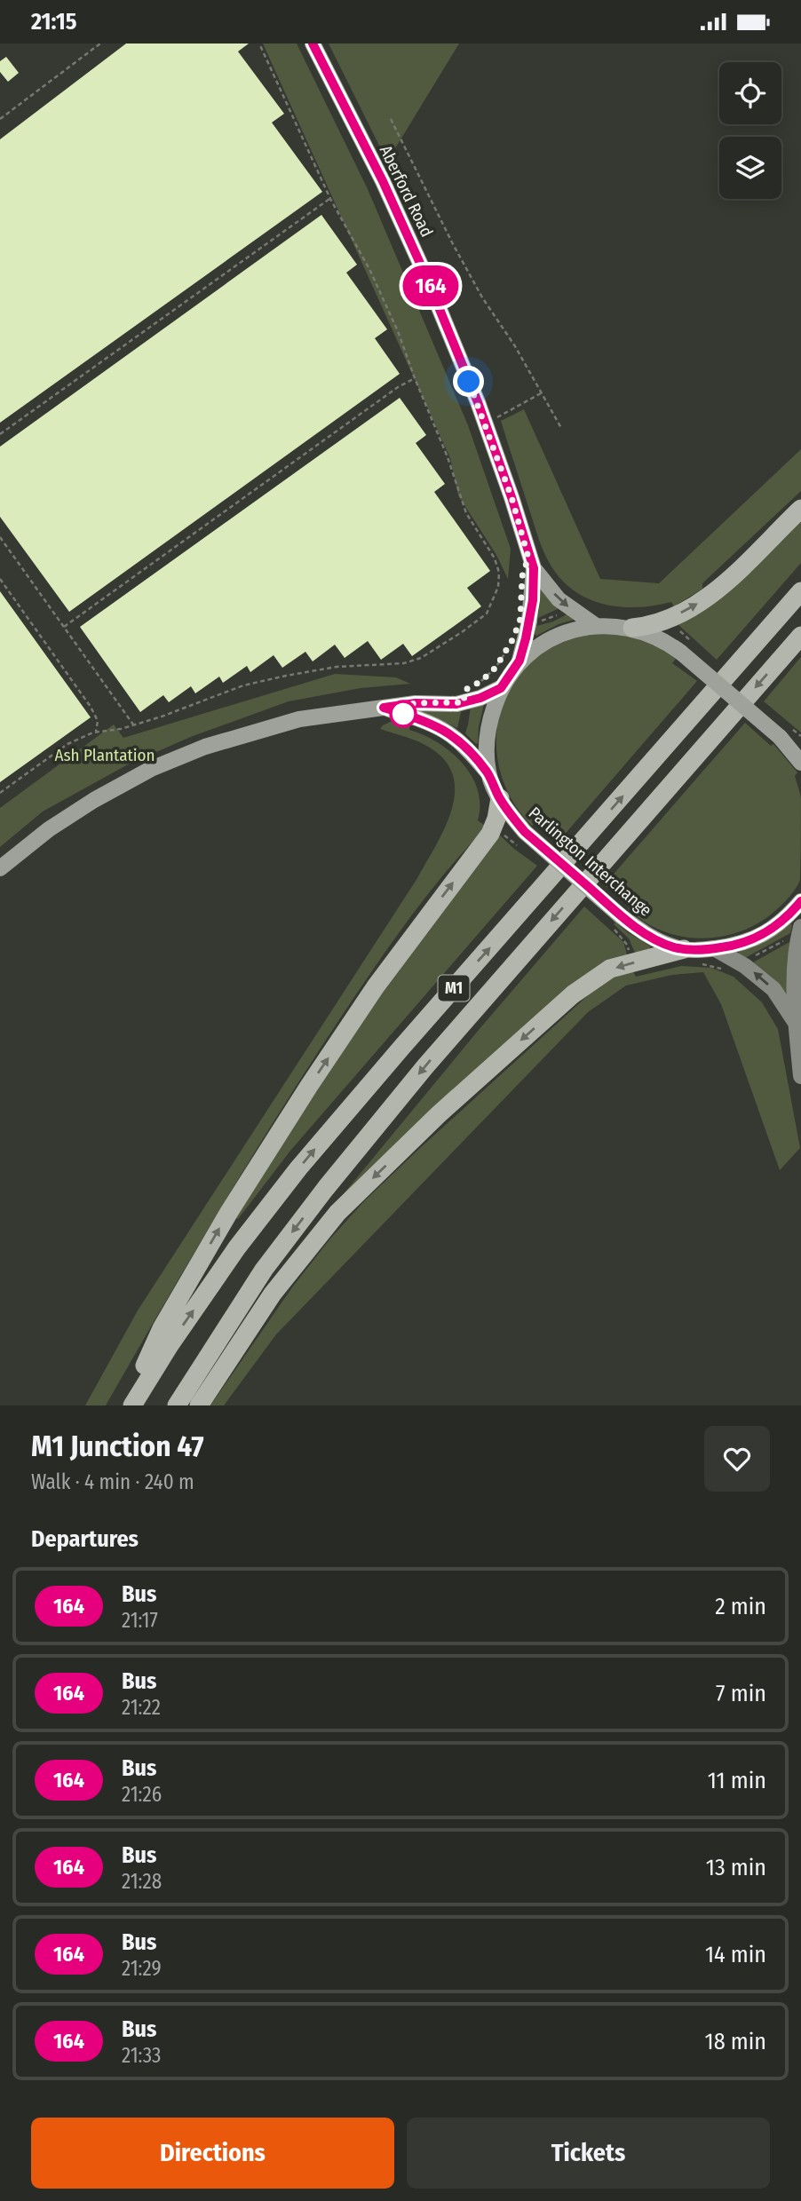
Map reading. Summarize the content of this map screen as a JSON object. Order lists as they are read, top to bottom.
{
  "streets": {
    "highway": ["M1"],
    "main road": ["Aberford Road", "Parlington Interchange"]
  },
  "crossings": [
    ["Aberford Road", "Parlington Interchange"]
  ],
  "parks": ["Ash Plantation"],
  "lines": ["bus line 164"],
  "page": {
    "status": "21:15",
    "on_map": "164",
    "heading": [
      ["M1 Junction 47", "Walk · 4 min · 240 m"],
      "Departures"
    ],
    "list": [
      {
        "mark": "164",
        "name": "Bus",
        "note": "21:17",
        "value": "2 min"
      },
      {
        "mark": "164",
        "name": "Bus",
        "note": "21:22",
        "value": "7 min"
      },
      {
        "mark": "164",
        "name": "Bus",
        "note": "21:26",
        "value": "11 min"
      },
      {
        "mark": "164",
        "name": "Bus",
        "note": "21:28",
        "value": "13 min"
      },
      {
        "mark": "164",
        "name": "Bus",
        "note": "21:29",
        "value": "14 min"
      },
      {
        "mark": "164",
        "name": "Bus",
        "note": "21:33",
        "value": "18 min"
      }
    ],
    "buttons": ["Directions", "Tickets"]
  }
}
